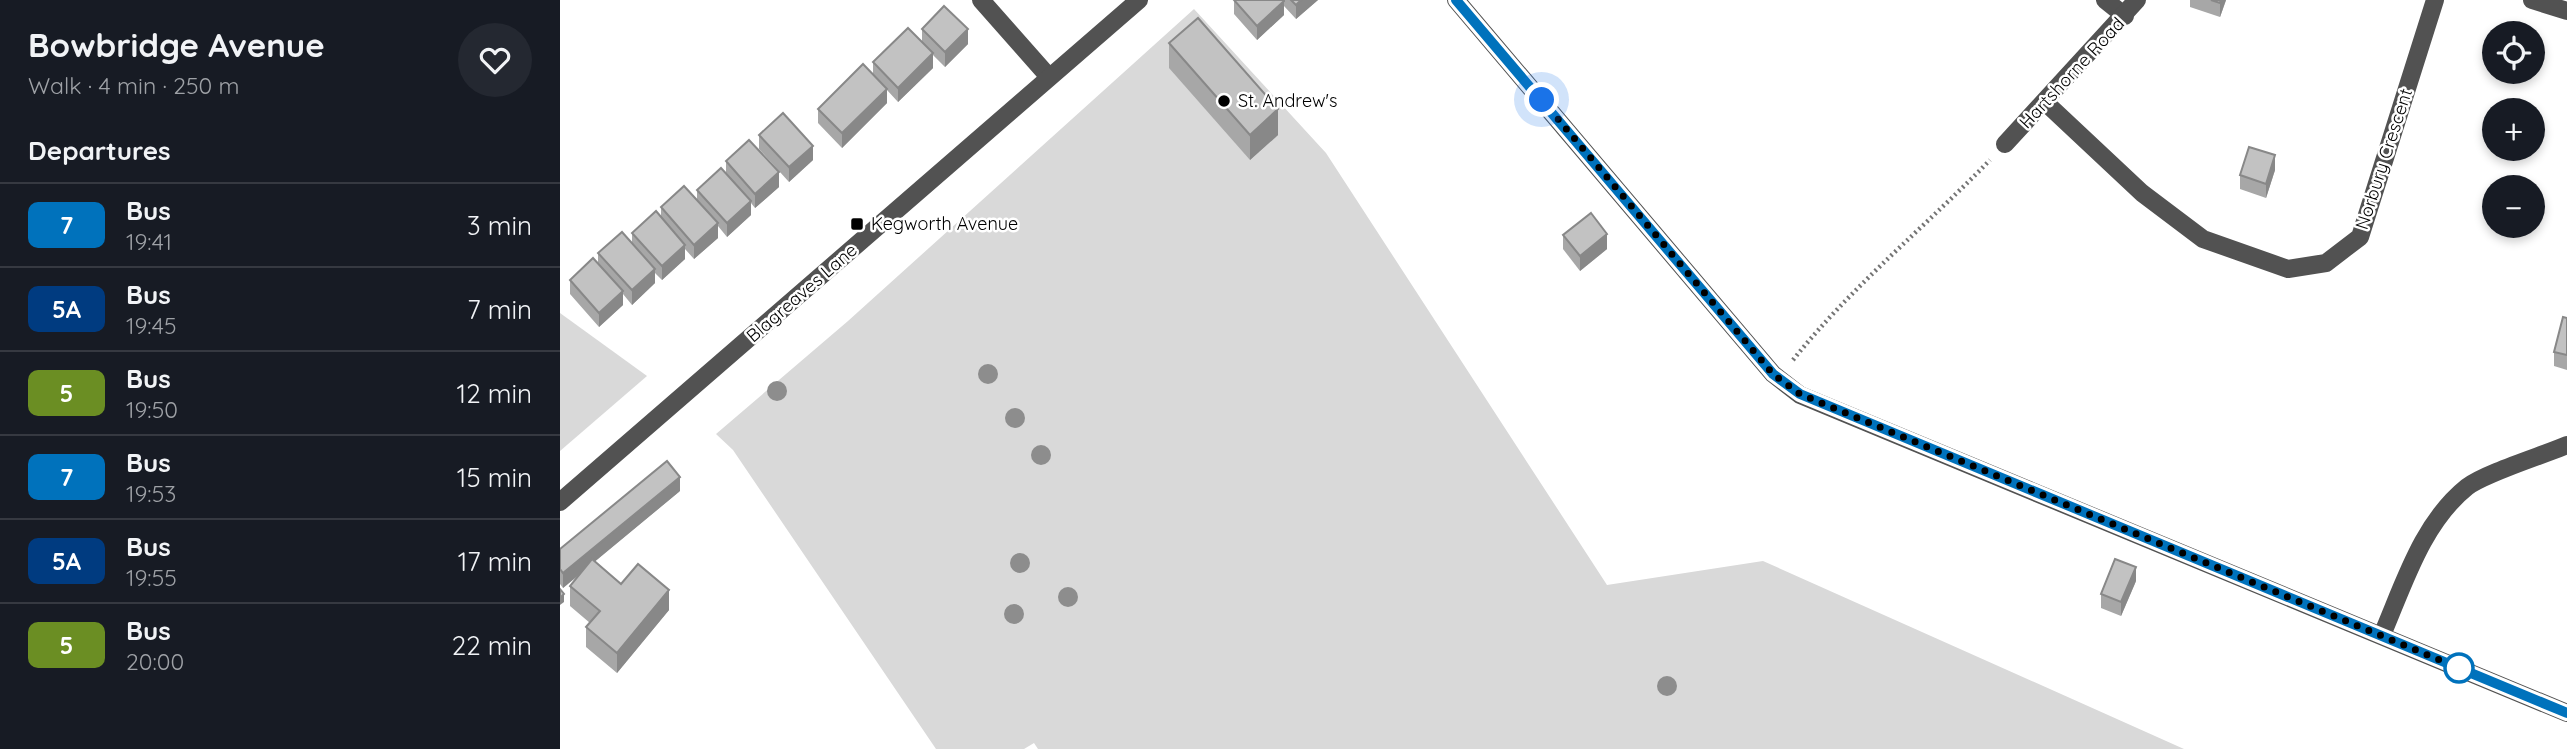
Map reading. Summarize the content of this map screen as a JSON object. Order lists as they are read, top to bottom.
{
  "streets": {
    "street": ["Hartshorne Road", "Norbury Crescent", "Blagreaves Lane"]
  },
  "crossings": [
    ["Hartshorne Road", "Norbury Crescent"]
  ],
  "places": {
    "other": ["St. Andrew's"],
    "transit": ["Kegworth Avenue"]
  },
  "lines": ["bus line 7"],
  "page": {
    "heading": [
      ["Bowbridge Avenue", "Walk · 4 min · 250 m"],
      "Departures"
    ],
    "map_buttons": ["+", "−"],
    "list": [
      {
        "mark": "7",
        "name": "Bus",
        "note": "19:41",
        "value": "3 min"
      },
      {
        "mark": "5A",
        "name": "Bus",
        "note": "19:45",
        "value": "7 min"
      },
      {
        "mark": "5",
        "name": "Bus",
        "note": "19:50",
        "value": "12 min"
      },
      {
        "mark": "7",
        "name": "Bus",
        "note": "19:53",
        "value": "15 min"
      },
      {
        "mark": "5A",
        "name": "Bus",
        "note": "19:55",
        "value": "17 min"
      },
      {
        "mark": "5",
        "name": "Bus",
        "note": "20:00",
        "value": "22 min"
      }
    ]
  }
}
